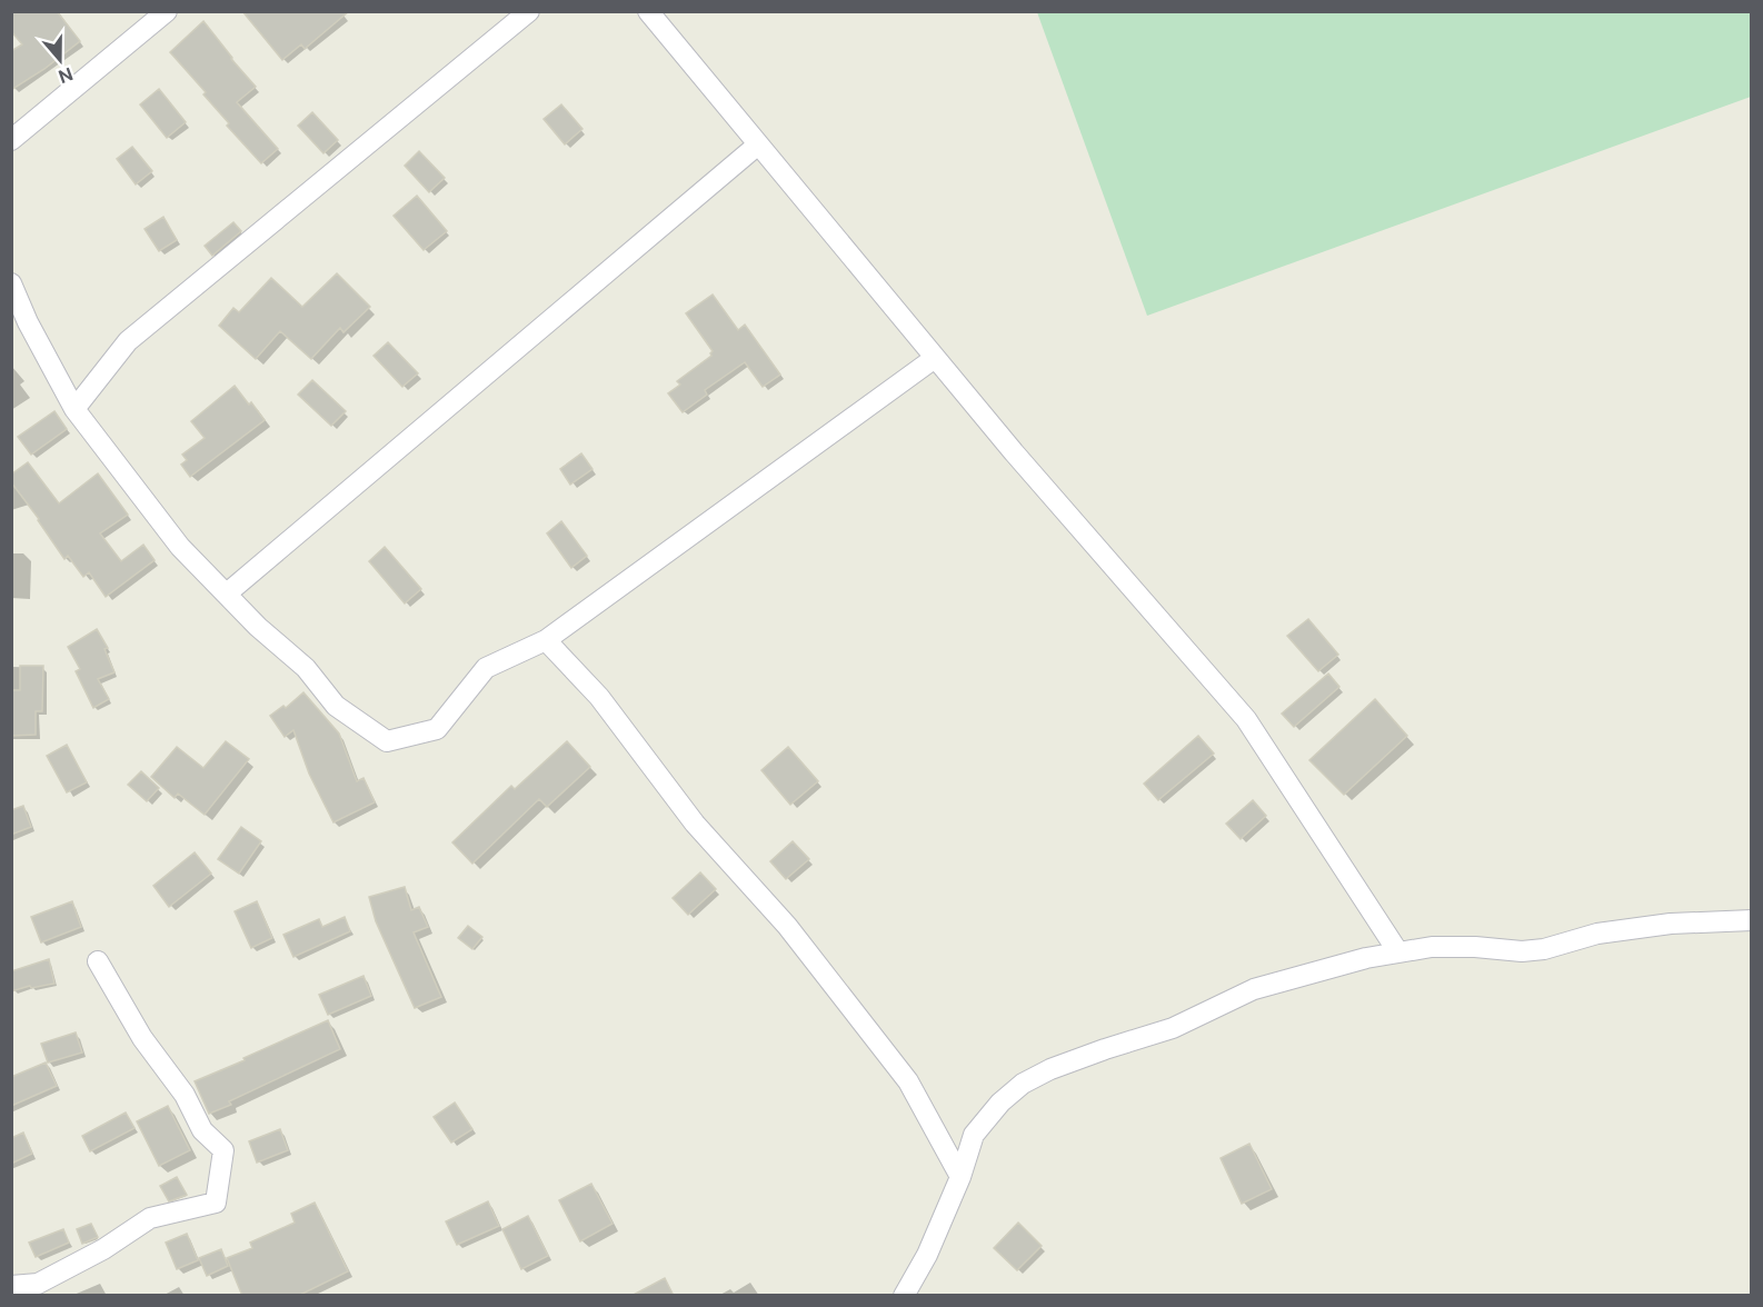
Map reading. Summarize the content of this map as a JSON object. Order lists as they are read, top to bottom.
{
  "north": "bottom"
}
